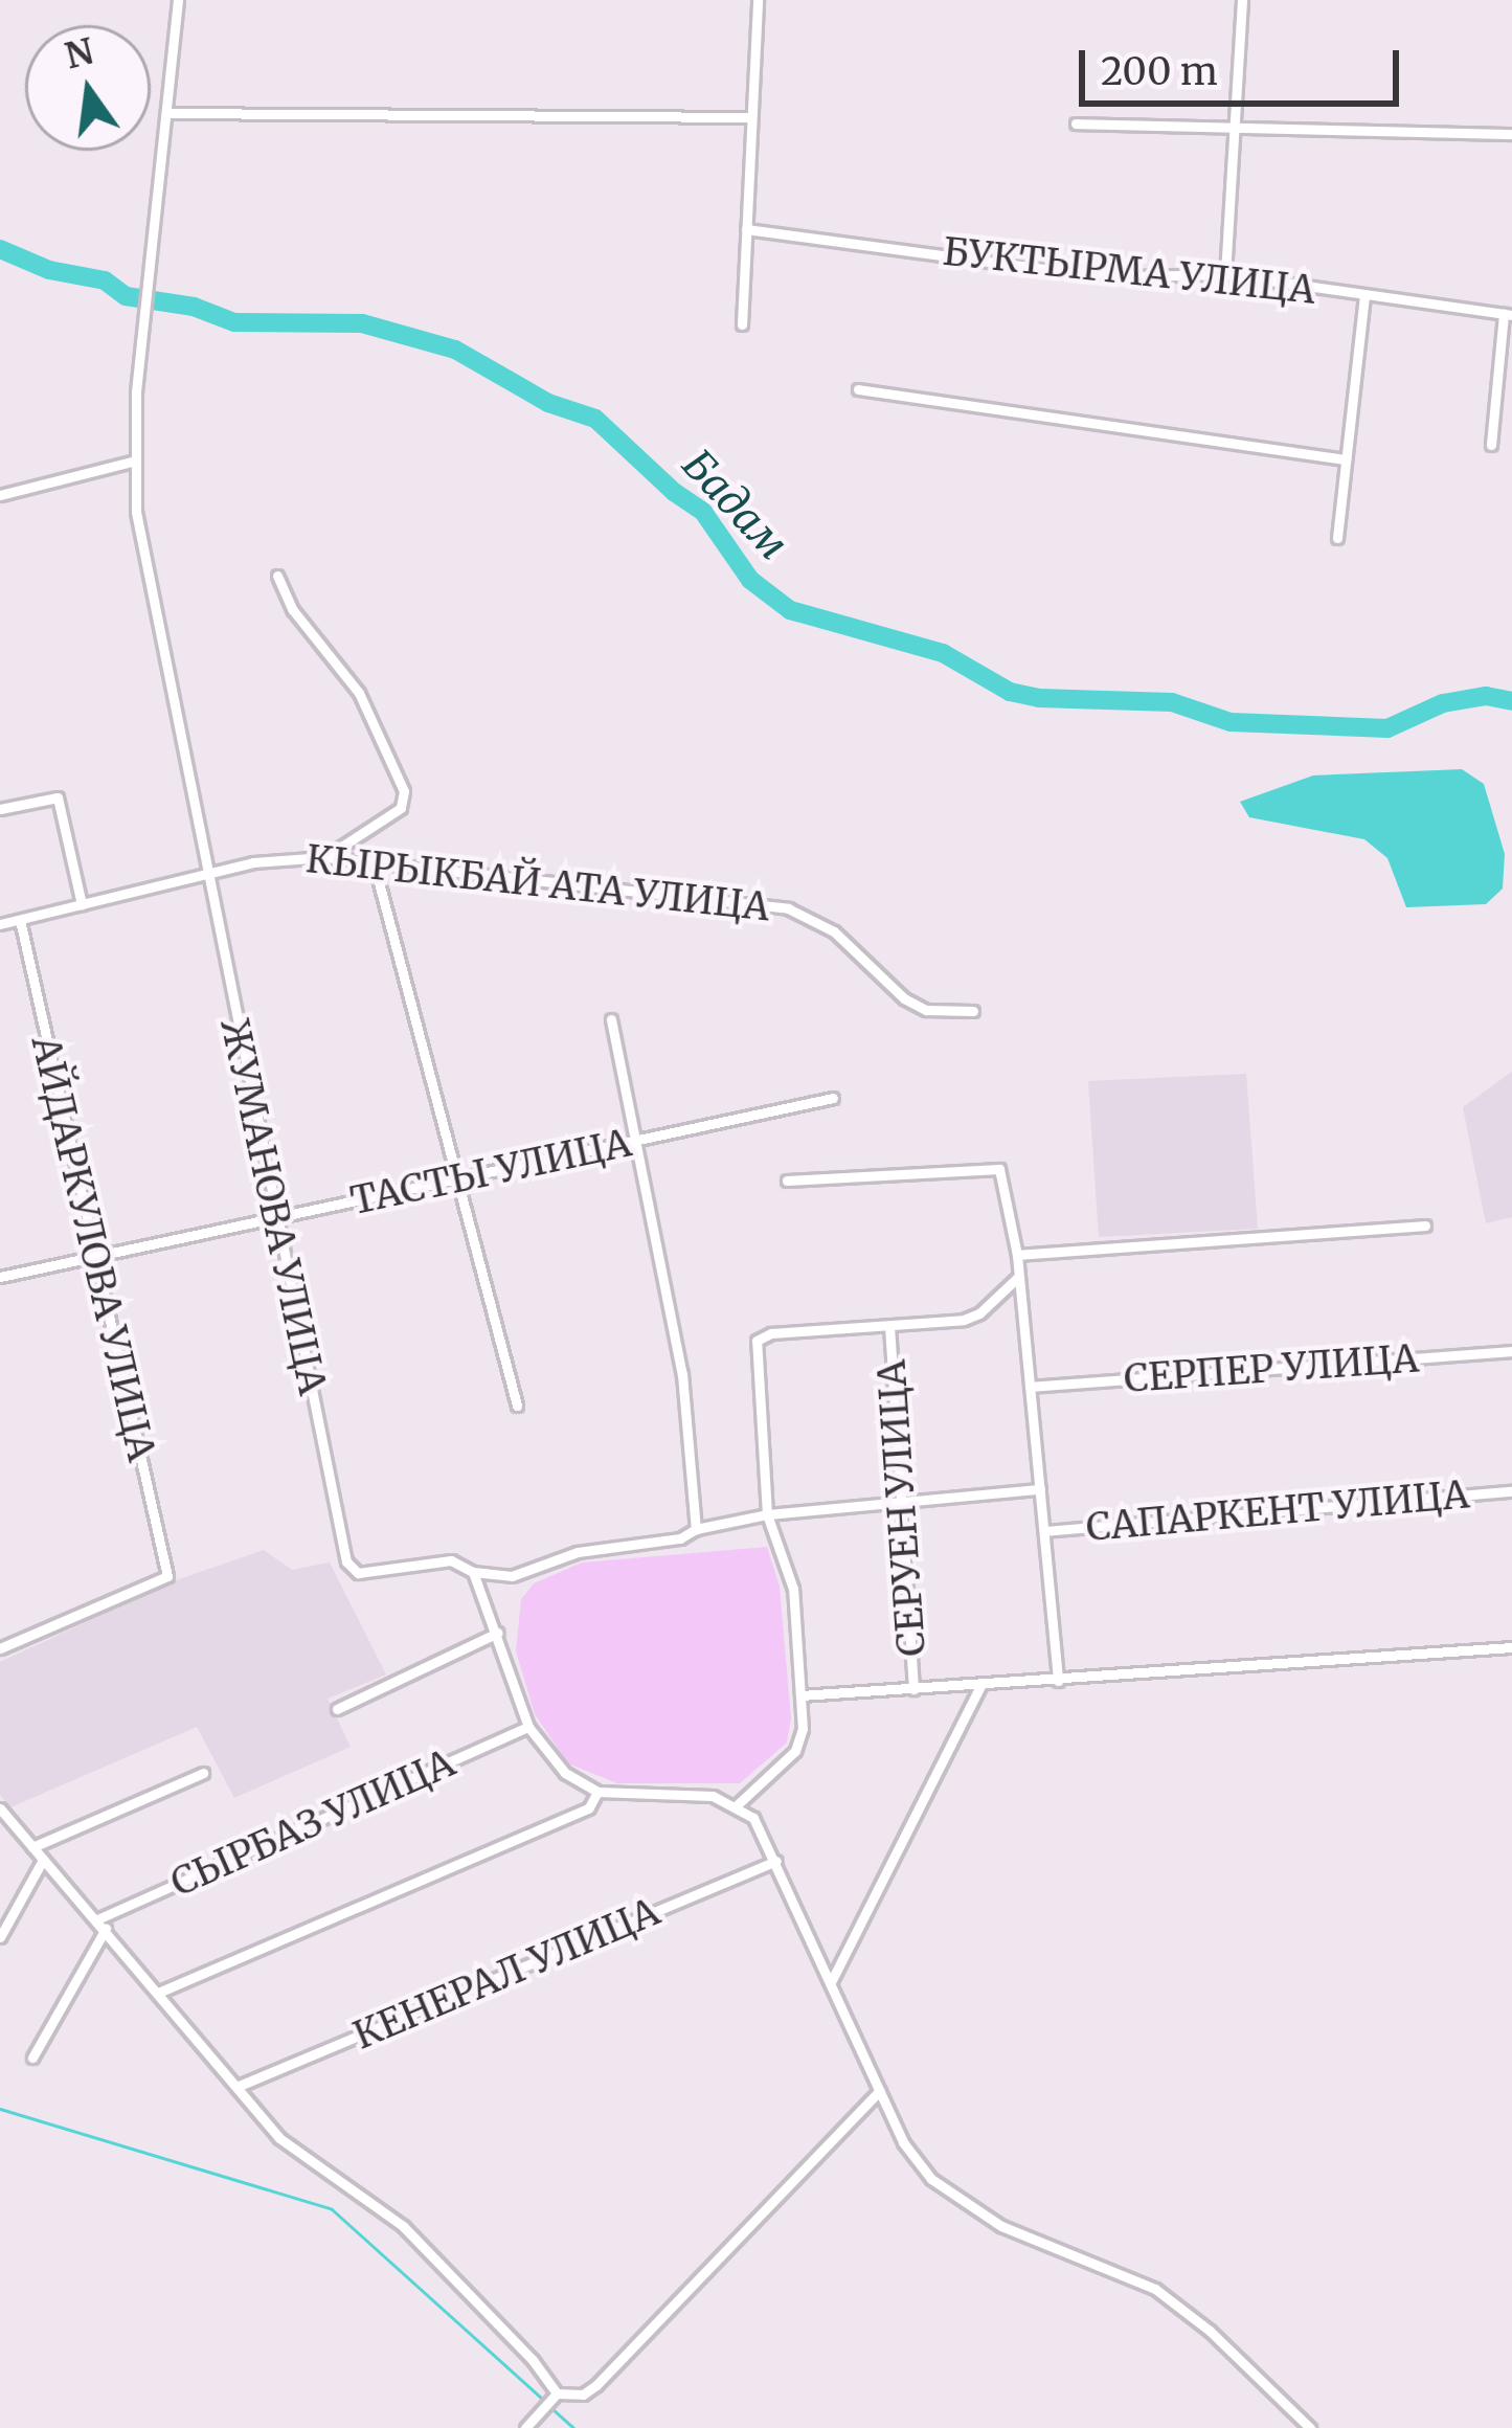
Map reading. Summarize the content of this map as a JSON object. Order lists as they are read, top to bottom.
{
  "streets": {
    "street": [
      "БУКТЫРМА УЛИЦА",
      "КЫРЫКБАЙ АТА УЛИЦА",
      "ТАСТЫ УЛИЦА",
      "ЖУМАНОВА УЛИЦА",
      "АЙДАРКУЛОВА УЛИЦА",
      "СЕРПЕР УЛИЦА",
      "СЕРУЕН УЛИЦА",
      "САПАРКЕНТ УЛИЦА",
      "СЫРБАЗ УЛИЦА",
      "КЕНЕРАЛ УЛИЦА"
    ]
  },
  "crossings": [
    ["КЫРЫКБАЙ АТА УЛИЦА", "ЖУМАНОВА УЛИЦА"],
    ["КЫРЫКБАЙ АТА УЛИЦА", "АЙДАРКУЛОВА УЛИЦА"],
    ["ТАСТЫ УЛИЦА", "ЖУМАНОВА УЛИЦА"],
    ["ТАСТЫ УЛИЦА", "АЙДАРКУЛОВА УЛИЦА"],
    ["ЖУМАНОВА УЛИЦА", "САПАРКЕНТ УЛИЦА"],
    ["СЕРУЕН УЛИЦА", "САПАРКЕНТ УЛИЦА"]
  ],
  "water": ["Бадам"],
  "scale_bar": "200 m",
  "north": "top"
}
